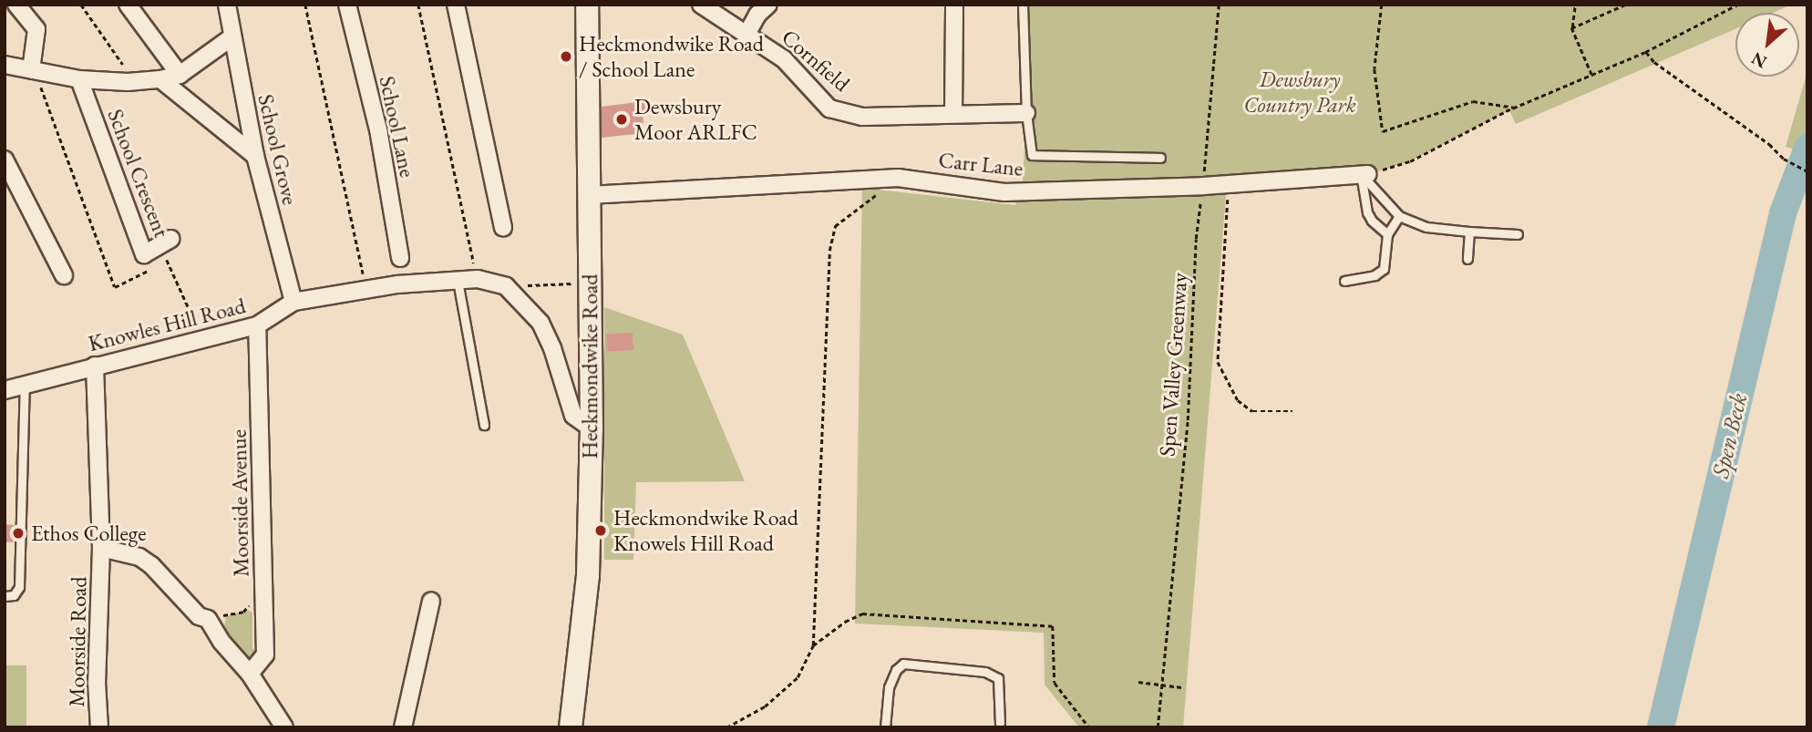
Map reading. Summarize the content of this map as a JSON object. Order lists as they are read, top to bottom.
{
  "streets": {
    "main road": ["Heckmondwike Road"],
    "street": [
      "Cornfield",
      "School Lane",
      "School Grove",
      "Carr Lane",
      "School Crescent",
      "Knowles Hill Road",
      "Moorside Avenue",
      "Moorside Road"
    ],
    "path": ["Spen Valley Greenway"]
  },
  "crossings": [
    ["School Grove", "School Crescent"],
    ["School Grove", "Knowles Hill Road"],
    ["Carr Lane", "Spen Valley Greenway"],
    ["Carr Lane", "Heckmondwike Road"],
    ["Knowles Hill Road", "Moorside Avenue"],
    ["Knowles Hill Road", "Moorside Road"]
  ],
  "water": ["Spen Beck"],
  "parks": ["Dewsbury Country Park"],
  "places": [
    "Heckmondwike Road / School Lane",
    "Dewsbury Moor ARLFC",
    "Heckmondwike Road Knowels Hill Road",
    "Ethos College"
  ],
  "north": "bottom left"
}
